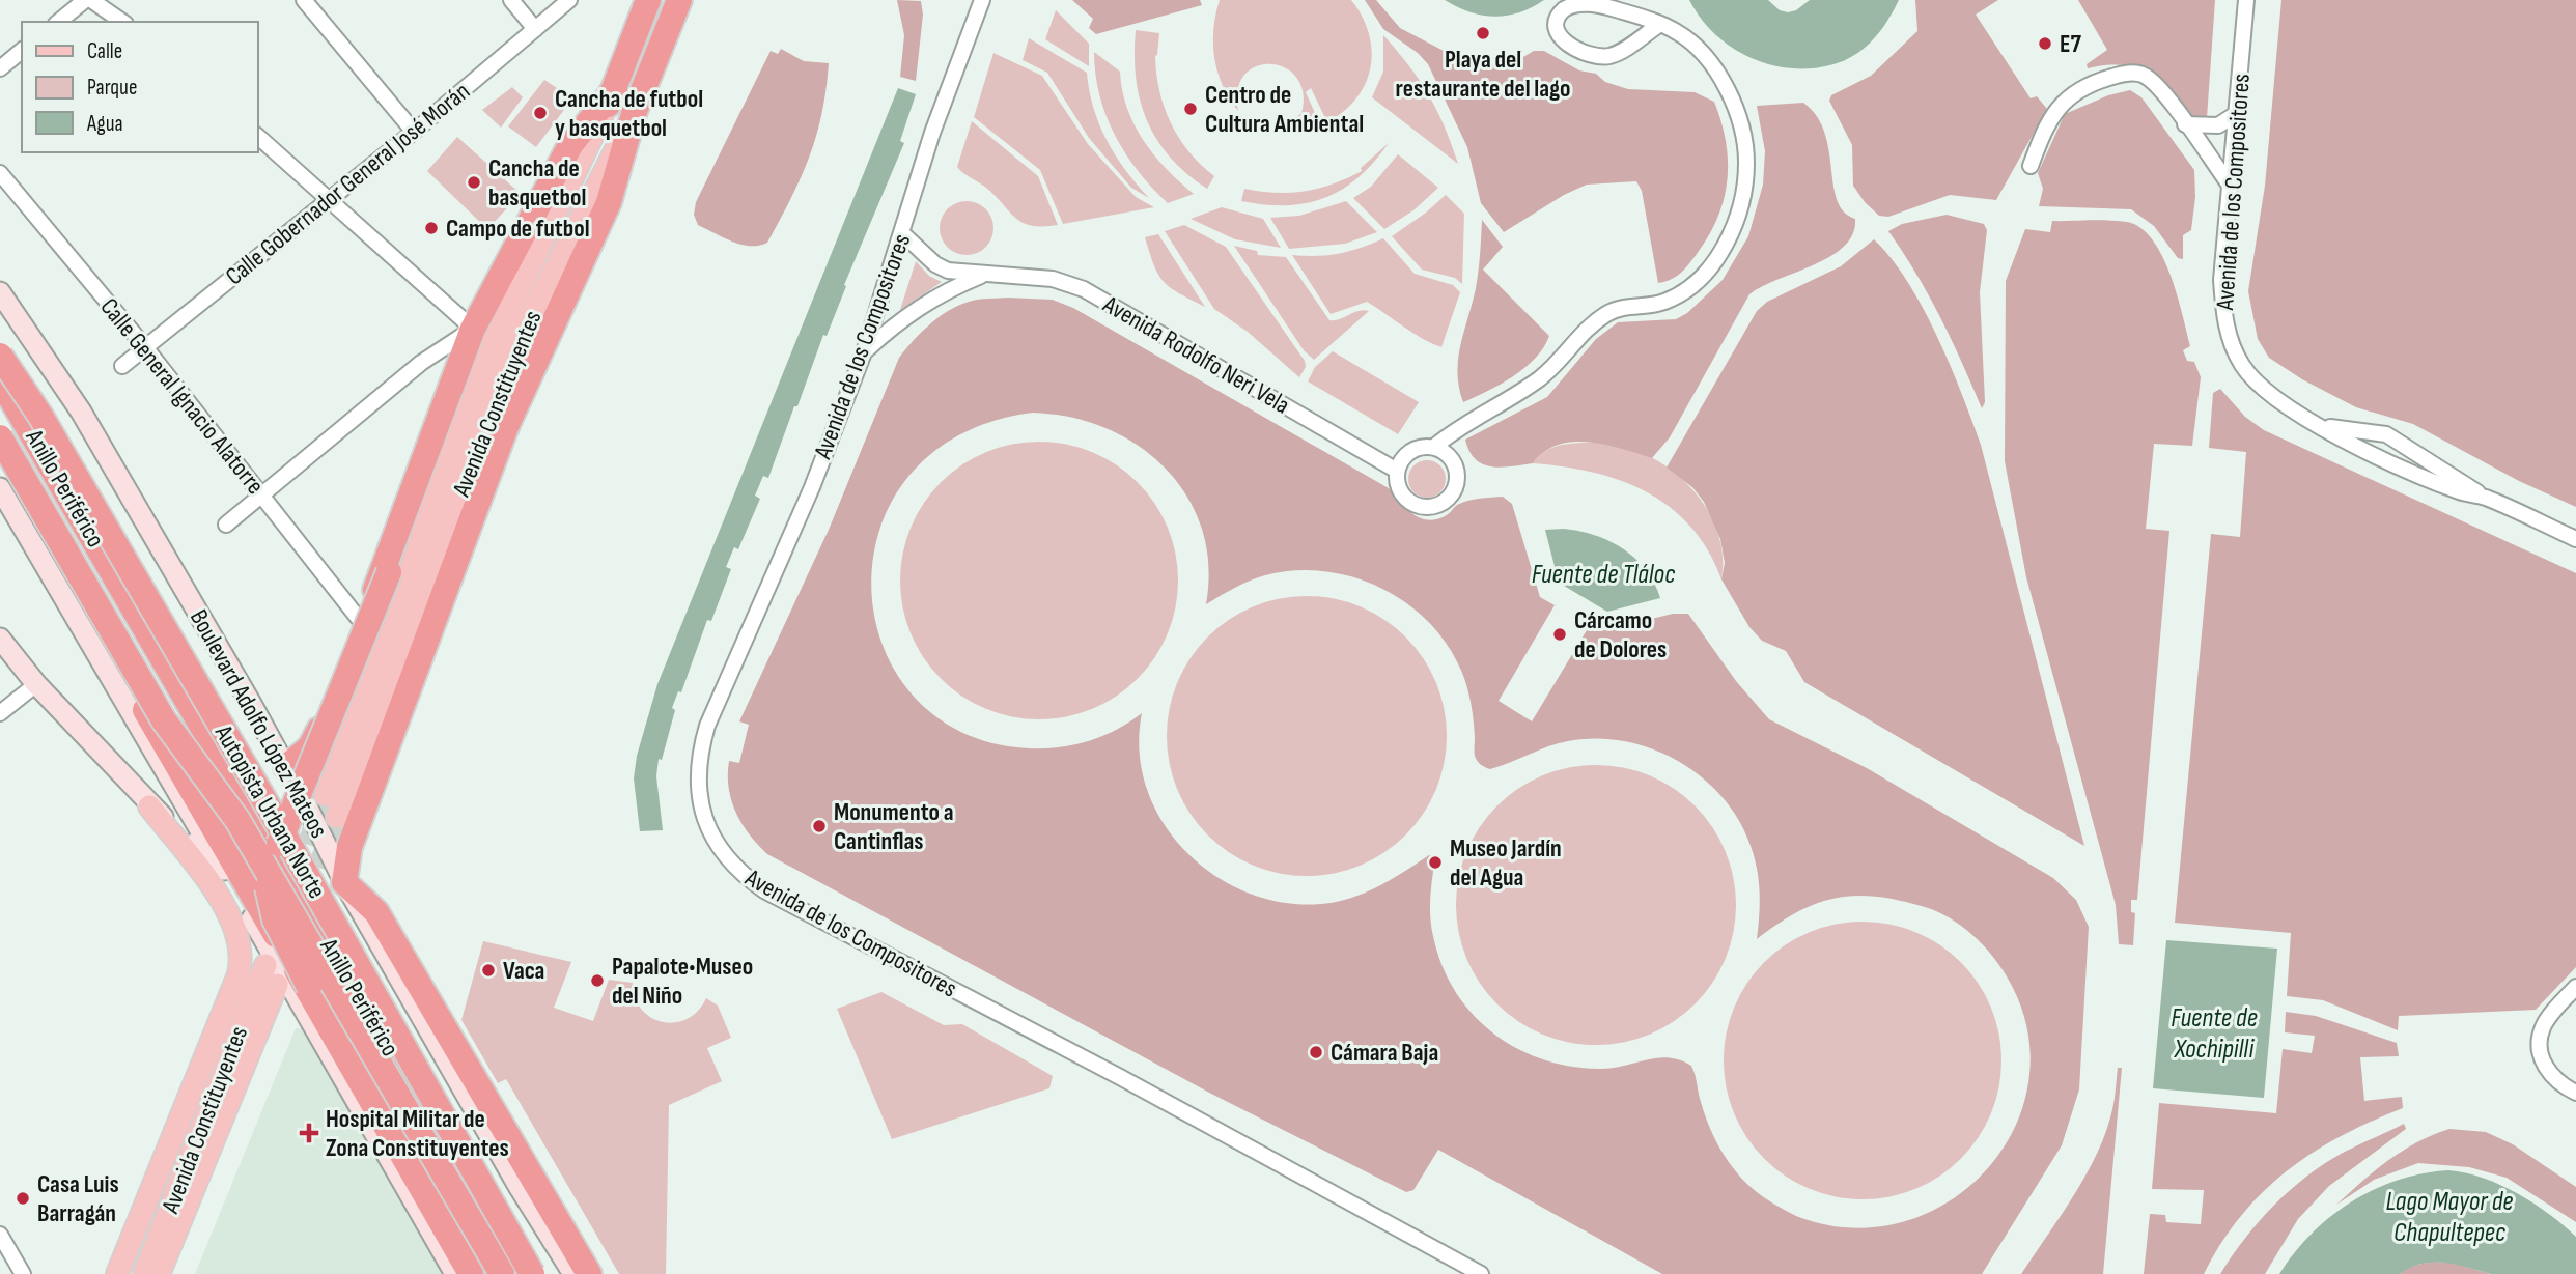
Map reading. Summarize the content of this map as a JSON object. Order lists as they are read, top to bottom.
{
  "streets": {
    "highway": ["Avenida Constituyentes", "Anillo Periférico", "Autopista Urbana Norte"],
    "main road": ["Boulevard Adolfo López Mateos"],
    "street": [
      "Calle Gobernador General José Morán",
      "Avenida de los Compositores",
      "Avenida Rodolfo Neri Vela",
      "Calle General Ignacio Alatorre"
    ]
  },
  "crossings": [
    ["Calle Gobernador General José Morán", "Calle General Ignacio Alatorre"],
    ["Avenida de los Compositores", "Avenida Rodolfo Neri Vela"]
  ],
  "water": ["Fuente de Tláloc", "Fuente de Xochipilli", "Lago Mayor de Chapultepec"],
  "places": {
    "other": [
      "Playa del restaurante del lago",
      "E7",
      "Centro de Cultura Ambiental",
      "Cancha de futbol y basquetbol",
      "Cancha de basquetbol",
      "Campo de futbol",
      "Cárcamo de Dolores",
      "Monumento a Cantinflas",
      "Museo Jardín del Agua",
      "Vaca",
      "Papalote•Museo del Niño",
      "Cámara Baja",
      "Casa Luis Barragán"
    ],
    "health": ["Hospital Militar de Zona Constituyentes"]
  },
  "legend": ["Calle", "Parque", "Agua"]
}
